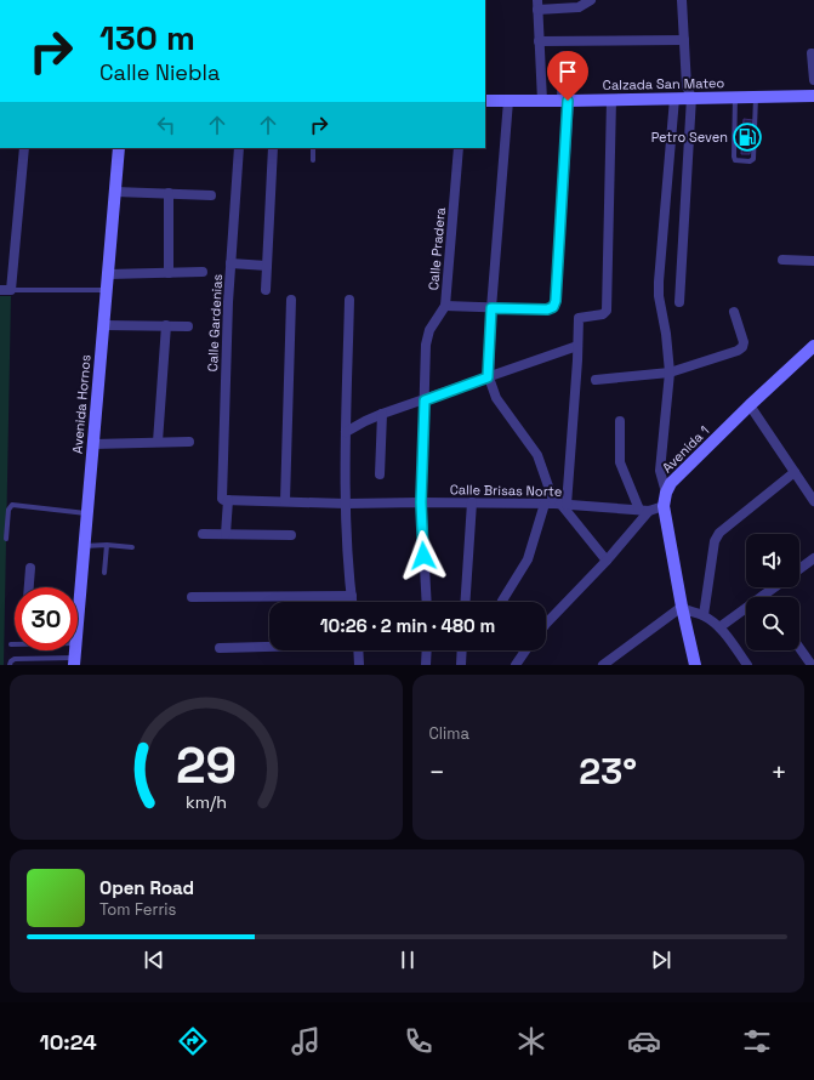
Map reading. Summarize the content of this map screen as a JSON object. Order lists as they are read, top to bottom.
{
  "streets": {
    "street": [
      "Calzada San Mateo",
      "Calle Pradera",
      "Calle Gardenias",
      "Avenida Hornos",
      "Avenida 1",
      "Calle Brisas Norte"
    ]
  },
  "crossings": [
    ["Calle Pradera", "Calle Brisas Norte"],
    ["Calle Gardenias", "Calle Brisas Norte"],
    ["Avenida 1", "Calle Brisas Norte"]
  ],
  "places": {
    "fuel station": ["Petro Seven"]
  },
  "page": {
    "turn": ["130 m", "Calle Niebla"],
    "limit": "30",
    "trip": "10:26 · 2 min · 480 m",
    "tile": "Clima",
    "heat": ["−", "23°", "+"],
    "song": ["Open Road", "Tom Ferris"],
    "tabs": "10:24",
    "gauge": ["29", "km/h"]
  }
}
